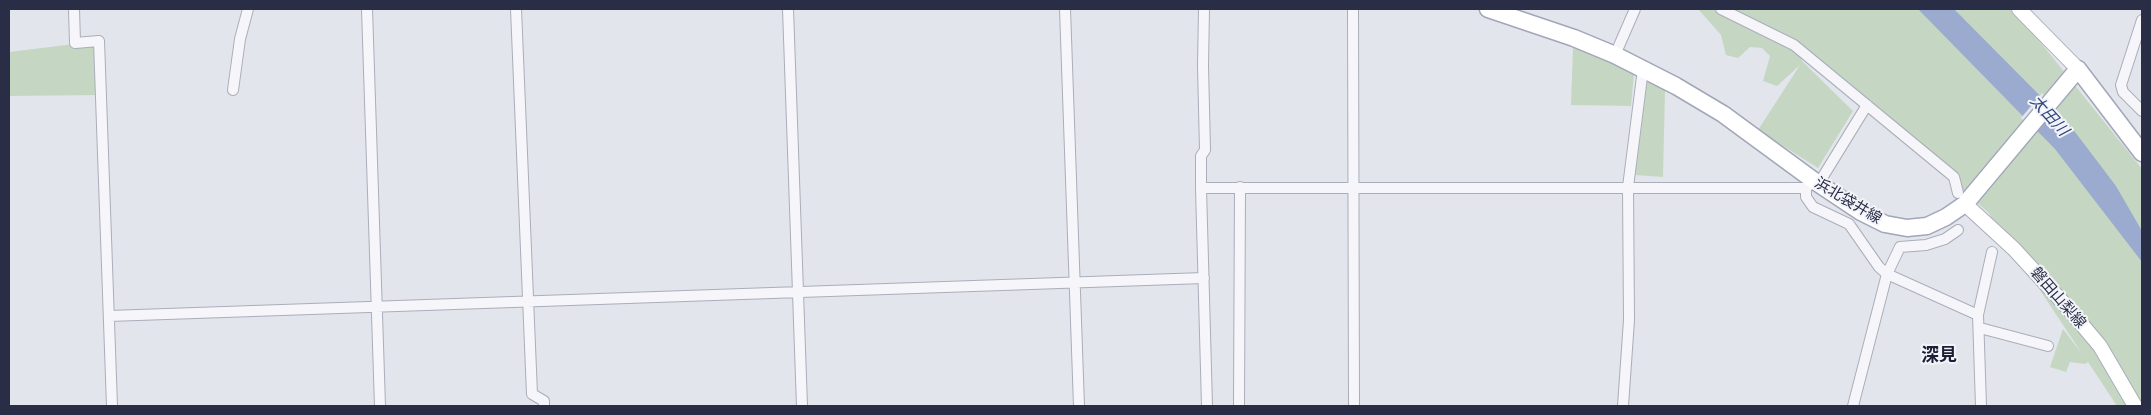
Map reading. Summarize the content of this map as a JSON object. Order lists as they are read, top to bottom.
{
  "streets": {
    "main road": ["浜北袋井線", "磐田山梨線"]
  },
  "crossings": [
    ["浜北袋井線", "磐田山梨線"]
  ],
  "districts": ["深見"],
  "water": ["太田川"]
}
